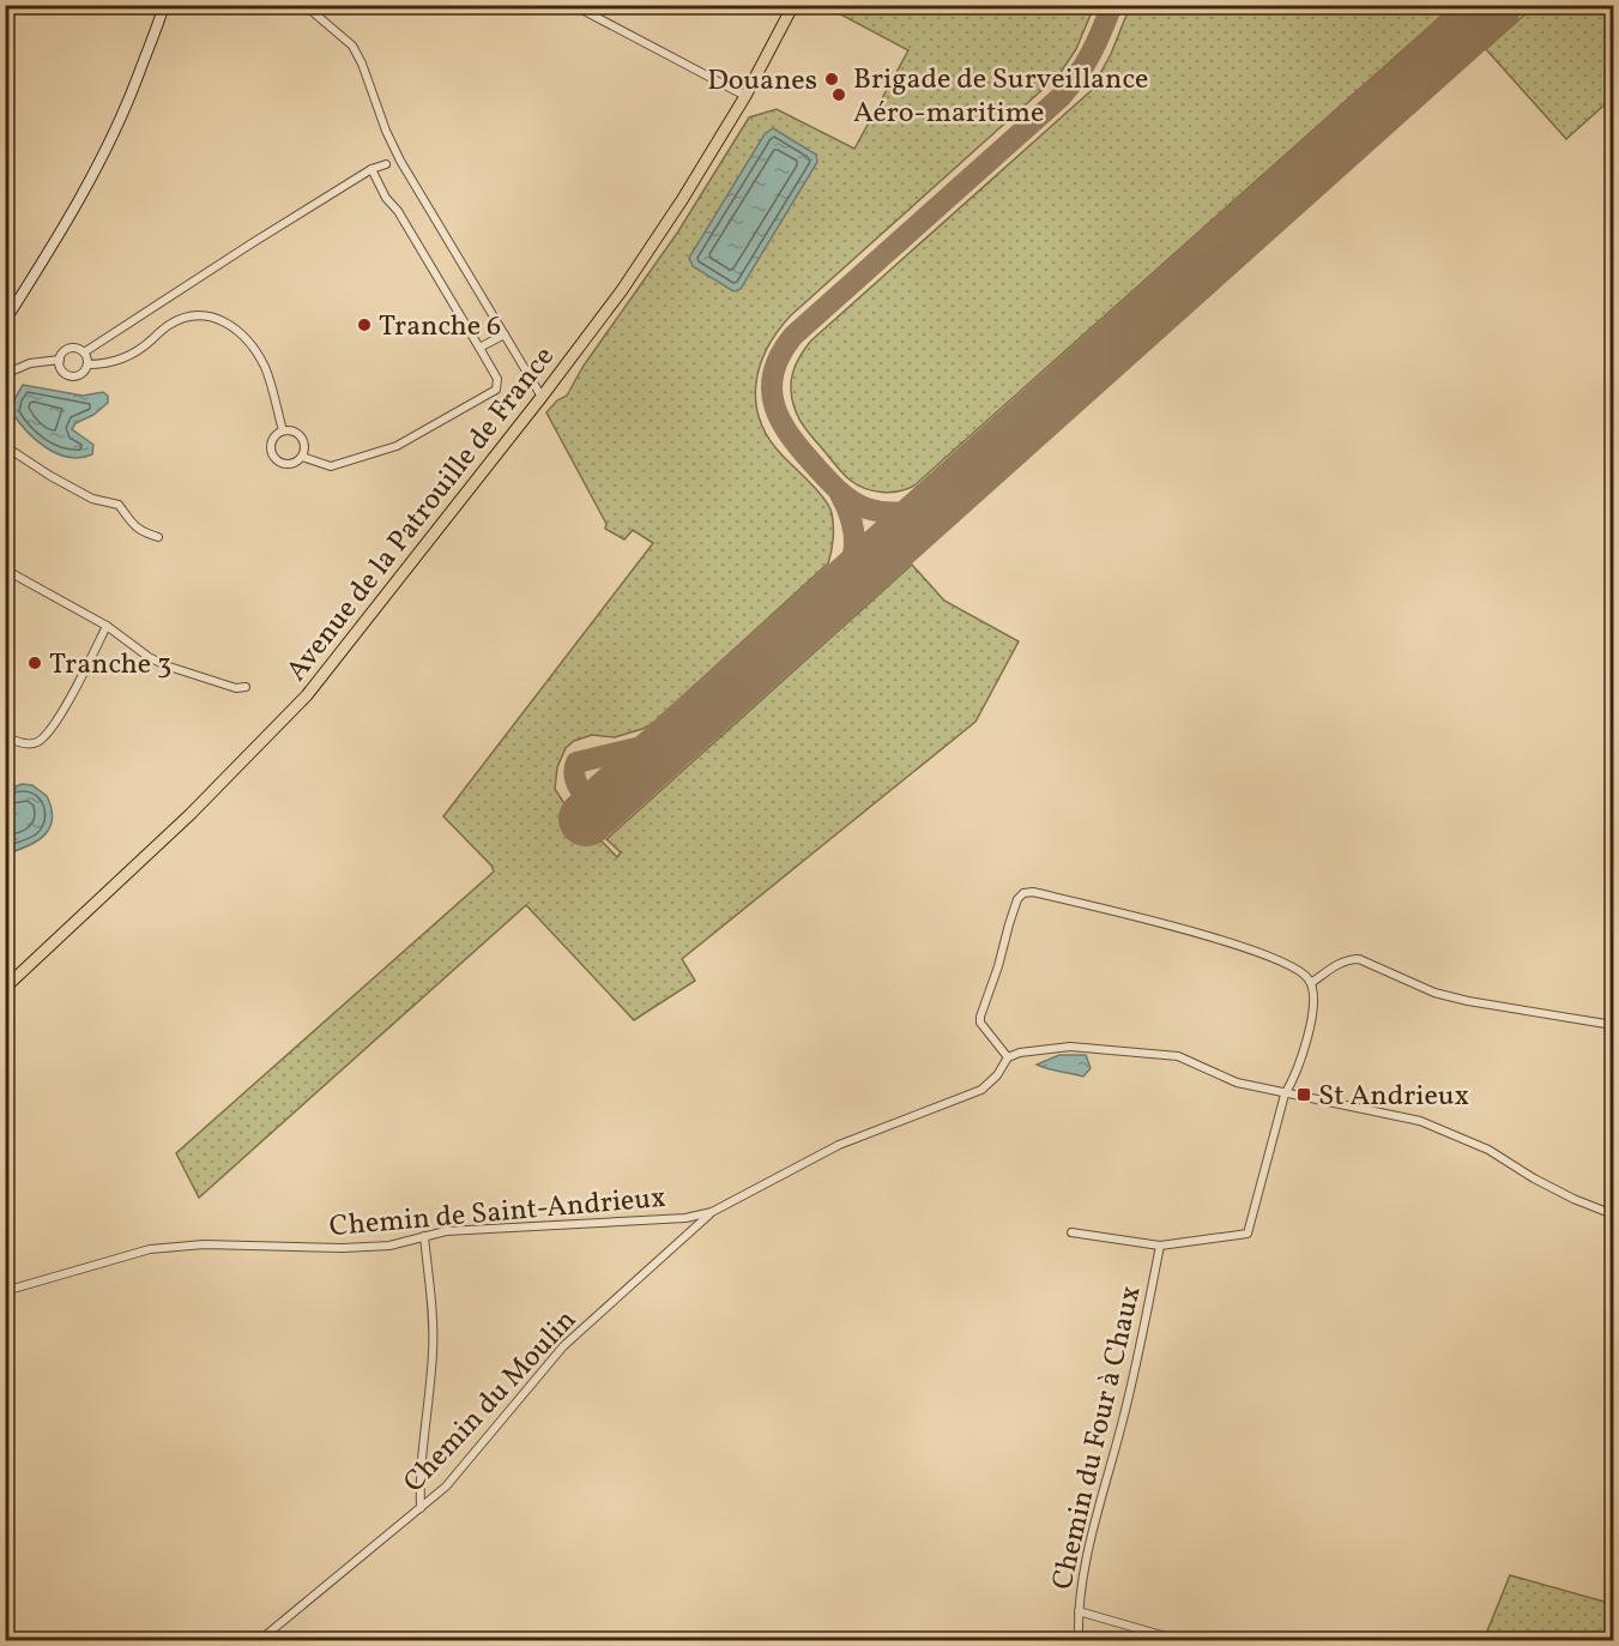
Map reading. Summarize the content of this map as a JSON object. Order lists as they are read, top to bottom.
{
  "streets": {
    "main road": ["Avenue de la Patrouille de France"],
    "street": ["Chemin de Saint-Andrieux", "Chemin du Moulin", "Chemin du Four à Chaux"]
  },
  "crossings": [
    ["Chemin de Saint-Andrieux", "Chemin du Moulin"]
  ],
  "places": {
    "other": [
      "Douanes",
      "Brigade de Surveillance Aéro-maritime",
      "Tranche 6",
      "Tranche 3"
    ],
    "transit": ["St Andrieux"]
  }
}
